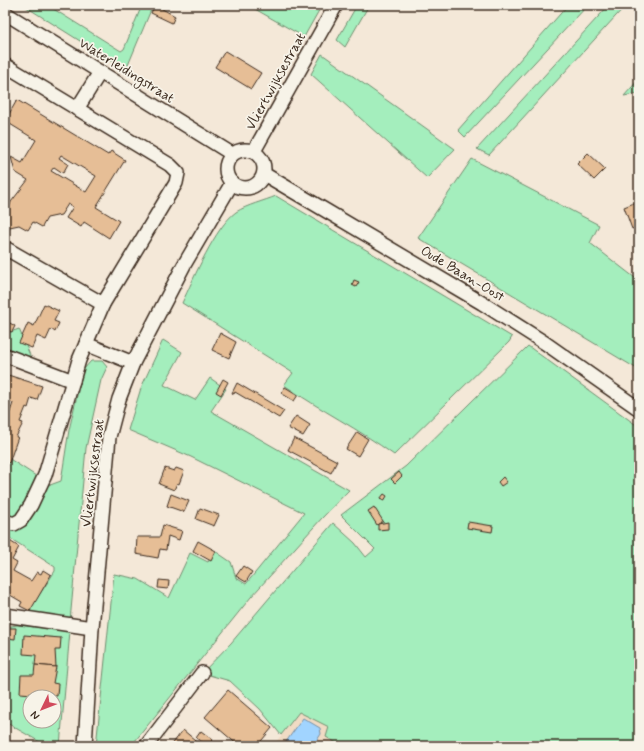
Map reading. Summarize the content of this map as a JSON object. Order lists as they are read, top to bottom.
{
  "streets": {
    "street": ["Waterleidingstraat", "Vliertwijksestraat", "Oude Baan-Oost"]
  },
  "crossings": [
    ["Waterleidingstraat", "Vliertwijksestraat"],
    ["Waterleidingstraat", "Oude Baan-Oost"],
    ["Vliertwijksestraat", "Oude Baan-Oost"]
  ],
  "north": "bottom left"
}
